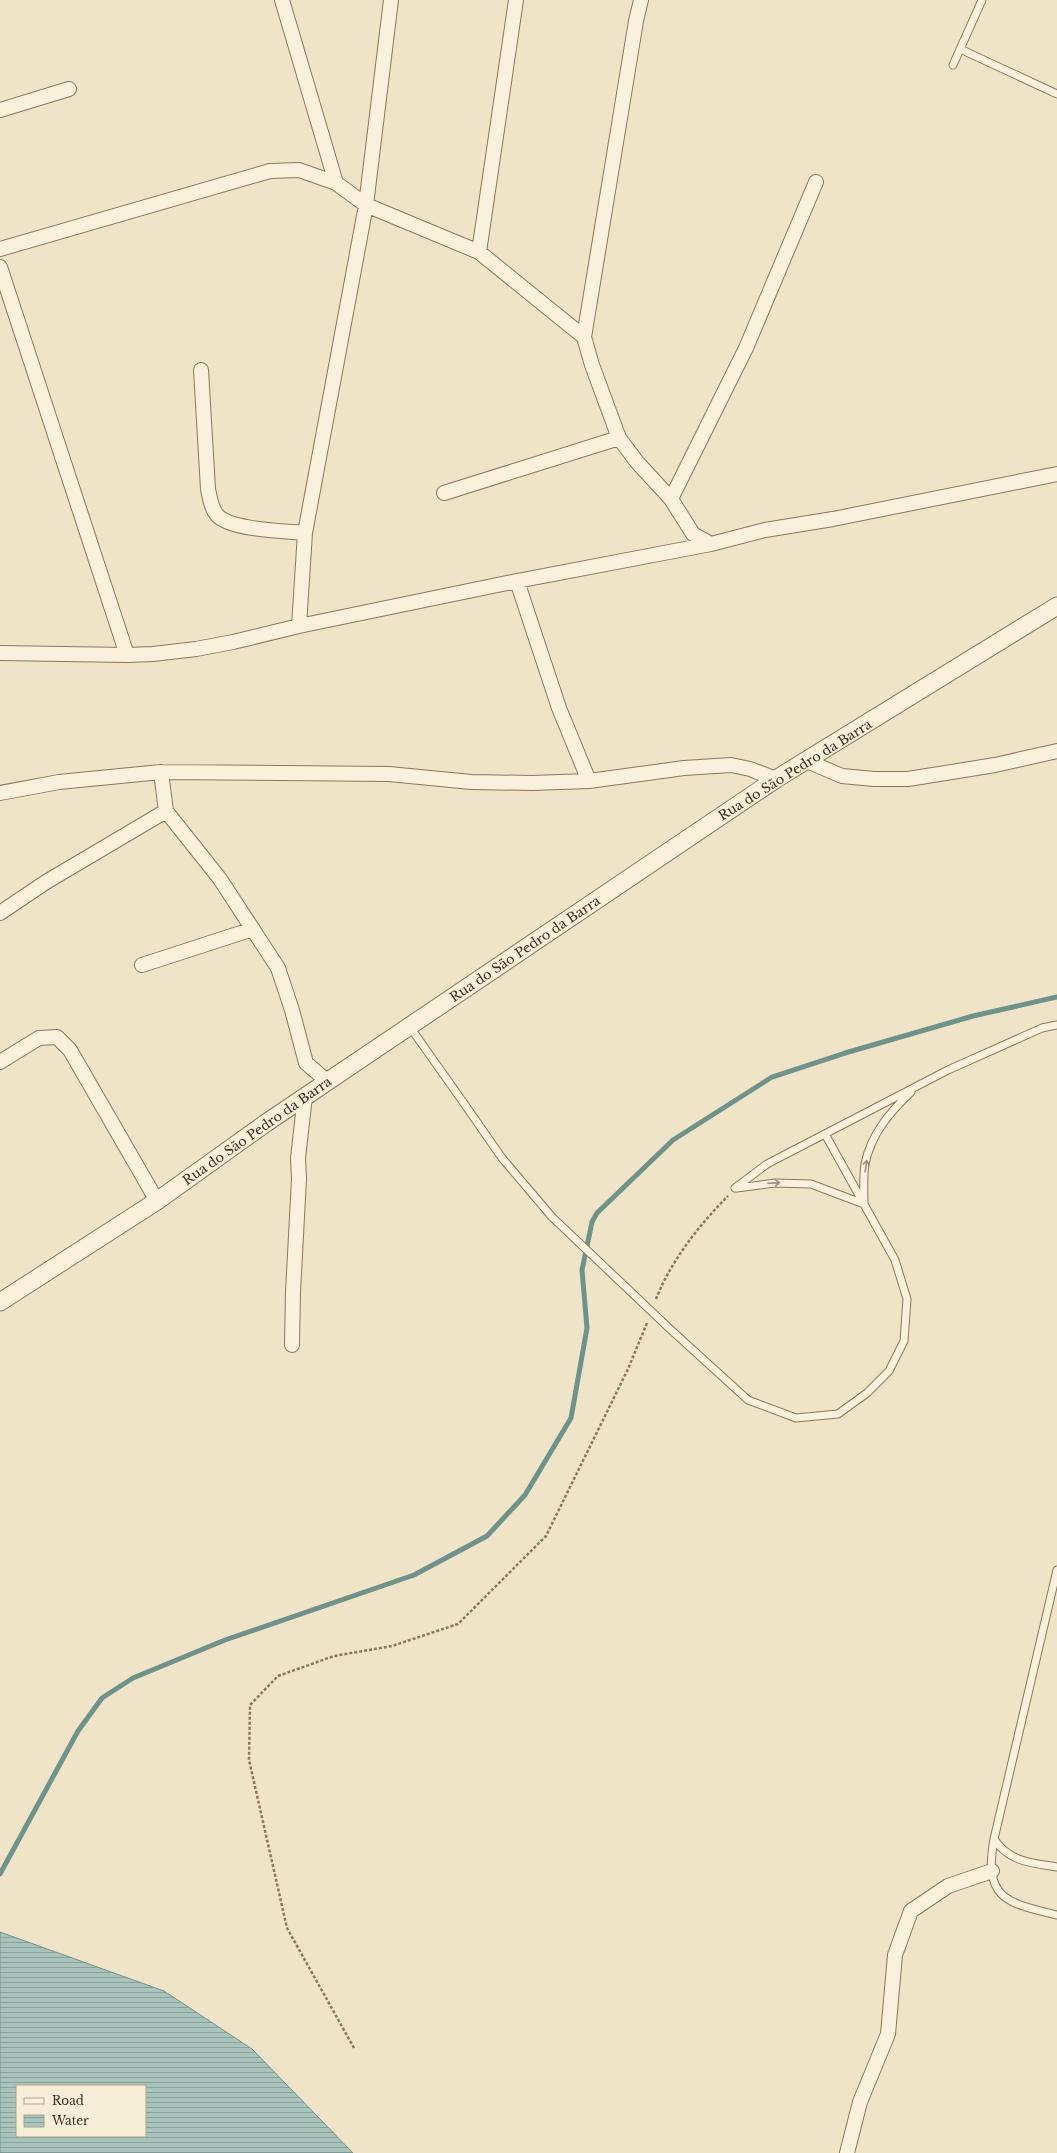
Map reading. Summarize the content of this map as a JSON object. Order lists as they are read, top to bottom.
{
  "streets": {
    "street": ["Rua do São Pedro da Barra"]
  },
  "legend": ["Road", "Water"]
}
